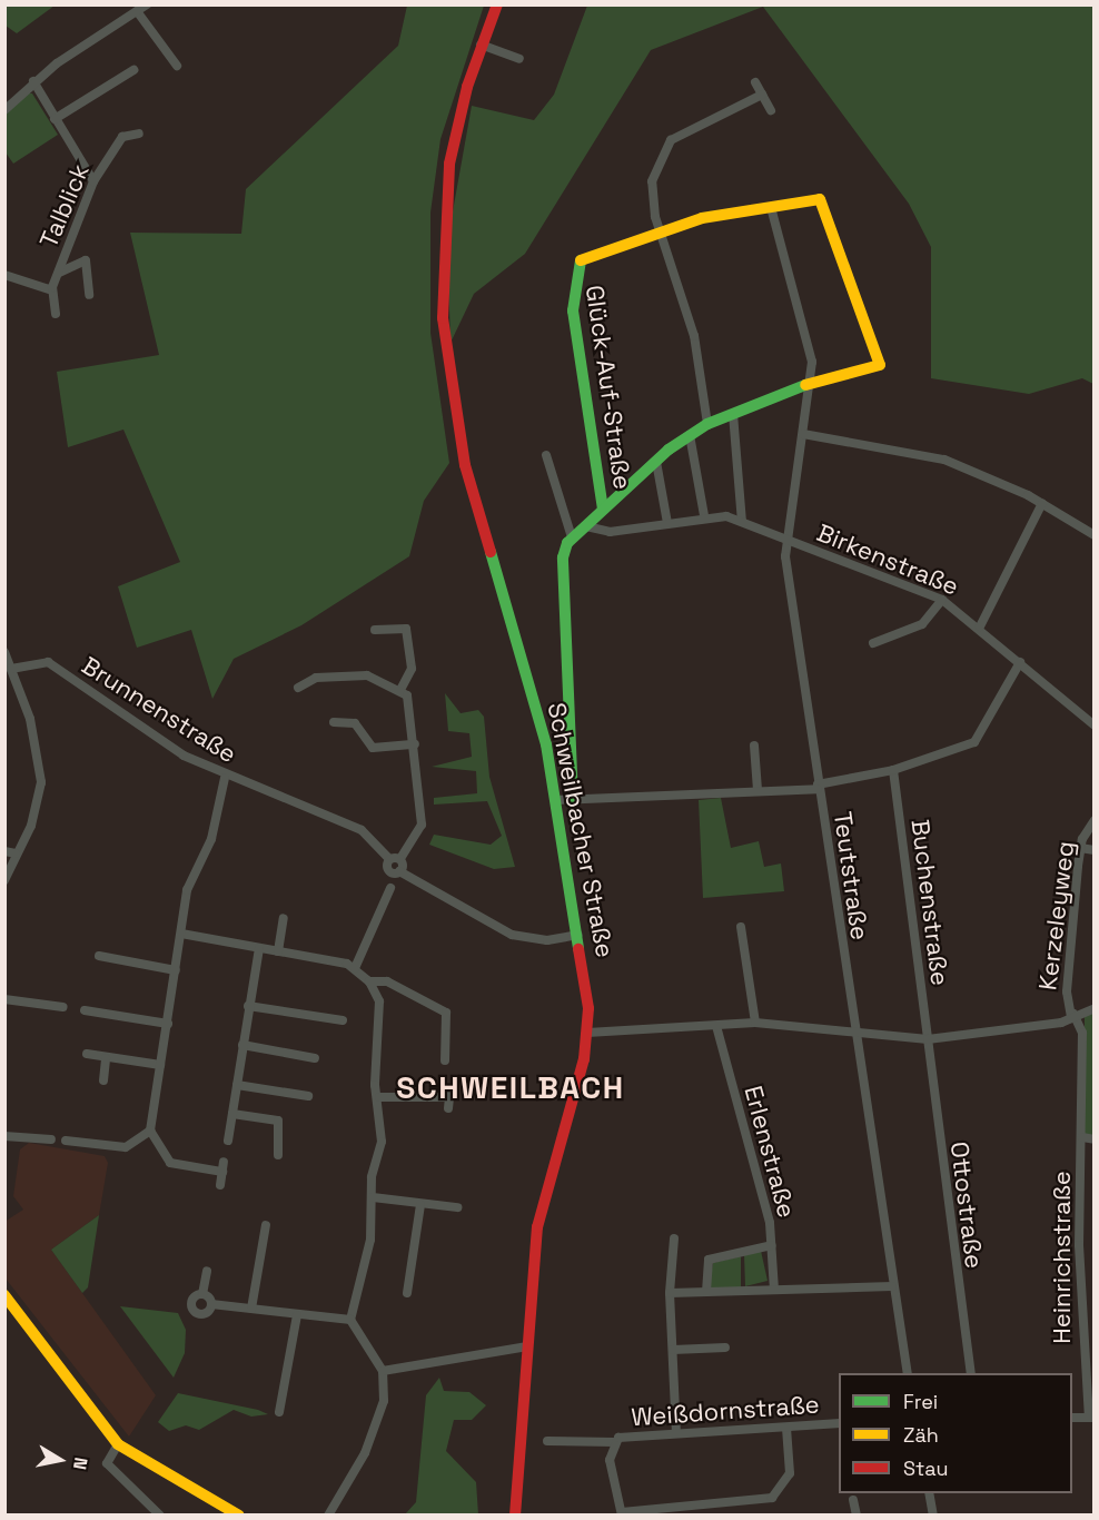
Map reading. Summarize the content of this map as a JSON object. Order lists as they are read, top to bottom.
{
  "streets": {
    "main road": ["Glück-Auf-Straße", "Schweilbacher Straße"],
    "street": [
      "Talblick",
      "Birkenstraße",
      "Brunnenstraße",
      "Teutstraße",
      "Buchenstraße",
      "Kerzeleyweg",
      "Erlenstraße",
      "Ottostraße",
      "Heinrichstraße",
      "Weißdornstraße"
    ]
  },
  "crossings": [
    ["Glück-Auf-Straße", "Teutstraße"],
    ["Birkenstraße", "Teutstraße"],
    ["Brunnenstraße", "Schweilbacher Straße"],
    ["Buchenstraße", "Ottostraße"],
    ["Kerzeleyweg", "Heinrichstraße"]
  ],
  "districts": ["SCHWEILBACH"],
  "legend": ["Frei", "Zäh", "Stau"],
  "north": "right"
}
